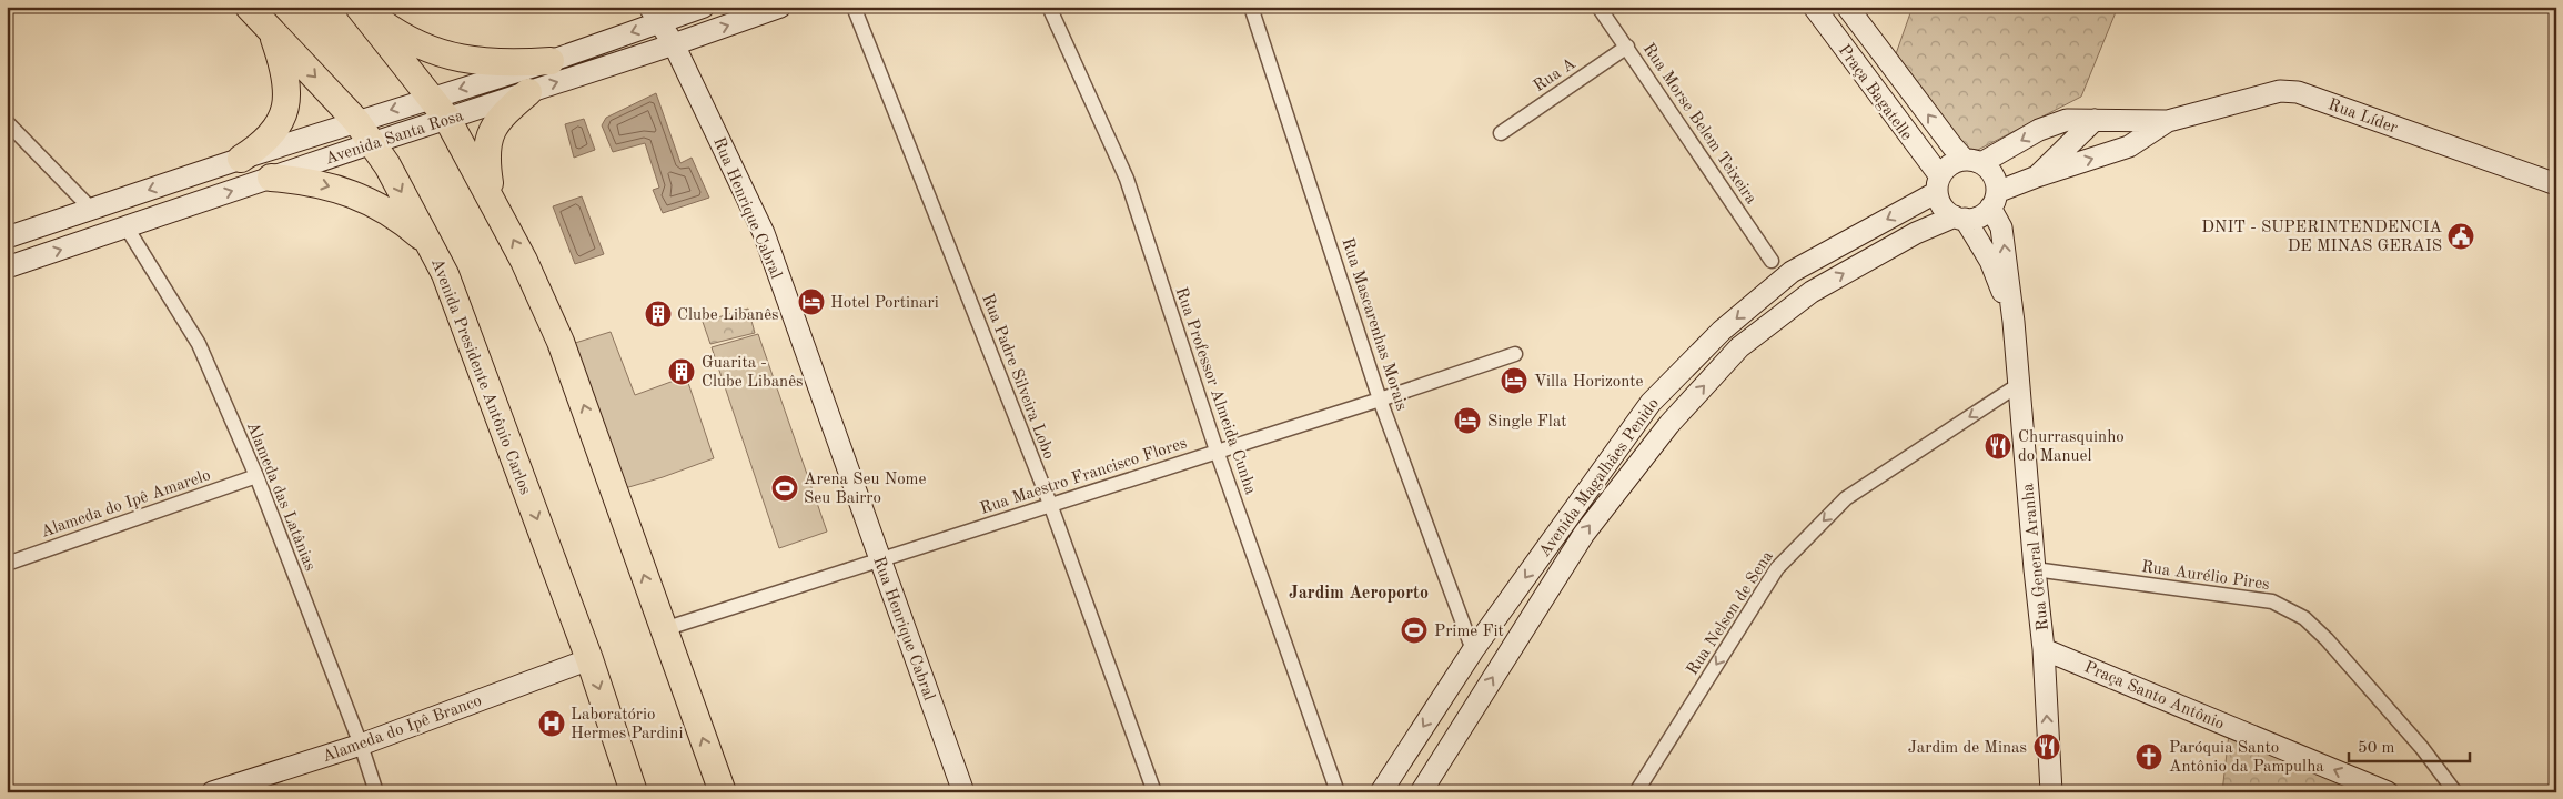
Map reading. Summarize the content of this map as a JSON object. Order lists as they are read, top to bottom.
{
  "streets": {
    "highway": ["Avenida Presidente Antônio Carlos"],
    "street": [
      "Rua A",
      "Praça Bagatelle",
      "Rua Líder",
      "Rua Morse Belem Teixeira",
      "Avenida Santa Rosa",
      "Rua Henrique Cabral",
      "Rua Mascarenhas Morais",
      "Rua Padre Silveira Lobo",
      "Rua Professor Almeida Cunha",
      "Rua Maestro Francisco Flores",
      "Avenida Magalhães Penido",
      "Alameda das Latânias",
      "Alameda do Ipê Amarelo",
      "Rua General Aranha",
      "Rua Aurélio Pires",
      "Rua Nelson de Sena",
      "Praça Santo Antônio",
      "Alameda do Ipê Branco"
    ]
  },
  "crossings": [
    ["Rua A", "Rua Morse Belem Teixeira"],
    ["Praça Bagatelle", "Rua Líder"],
    ["Praça Bagatelle", "Avenida Magalhães Penido"],
    ["Praça Bagatelle", "Rua General Aranha"],
    ["Rua Líder", "Avenida Magalhães Penido"],
    ["Rua Líder", "Rua General Aranha"],
    ["Avenida Santa Rosa", "Rua Henrique Cabral"],
    ["Avenida Santa Rosa", "Avenida Presidente Antônio Carlos"],
    ["Avenida Santa Rosa", "Alameda das Latânias"],
    ["Rua Henrique Cabral", "Rua Maestro Francisco Flores"],
    ["Rua Mascarenhas Morais", "Rua Maestro Francisco Flores"],
    ["Rua Mascarenhas Morais", "Avenida Magalhães Penido"],
    ["Avenida Presidente Antônio Carlos", "Alameda do Ipê Branco"],
    ["Rua Padre Silveira Lobo", "Rua Maestro Francisco Flores"],
    ["Rua Professor Almeida Cunha", "Rua Maestro Francisco Flores"],
    ["Avenida Magalhães Penido", "Rua General Aranha"],
    ["Alameda das Latânias", "Alameda do Ipê Amarelo"],
    ["Alameda das Latânias", "Alameda do Ipê Branco"],
    ["Rua General Aranha", "Rua Aurélio Pires"],
    ["Rua General Aranha", "Rua Nelson de Sena"],
    ["Rua General Aranha", "Praça Santo Antônio"]
  ],
  "one_way": ["Rua Nelson de Sena", "Praça Santo Antônio"],
  "districts": ["Jardim Aeroporto"],
  "places": {
    "public building": ["DNIT - SUPERINTENDENCIA DE MINAS GERAIS"],
    "hotel": ["Hotel Portinari", "Villa Horizonte", "Single Flat"],
    "building": ["Clube Libanês", "Guarita - Clube Libanês"],
    "restaurant": ["Churrasquinho do Manuel", "Jardim de Minas"],
    "sports": ["Arena Seu Nome Seu Bairro", "Prime Fit"],
    "hospital": ["Laboratório Hermes Pardini"],
    "church": ["Paróquia Santo Antônio da Pampulha"]
  },
  "scale_bar": "50 m"
}
